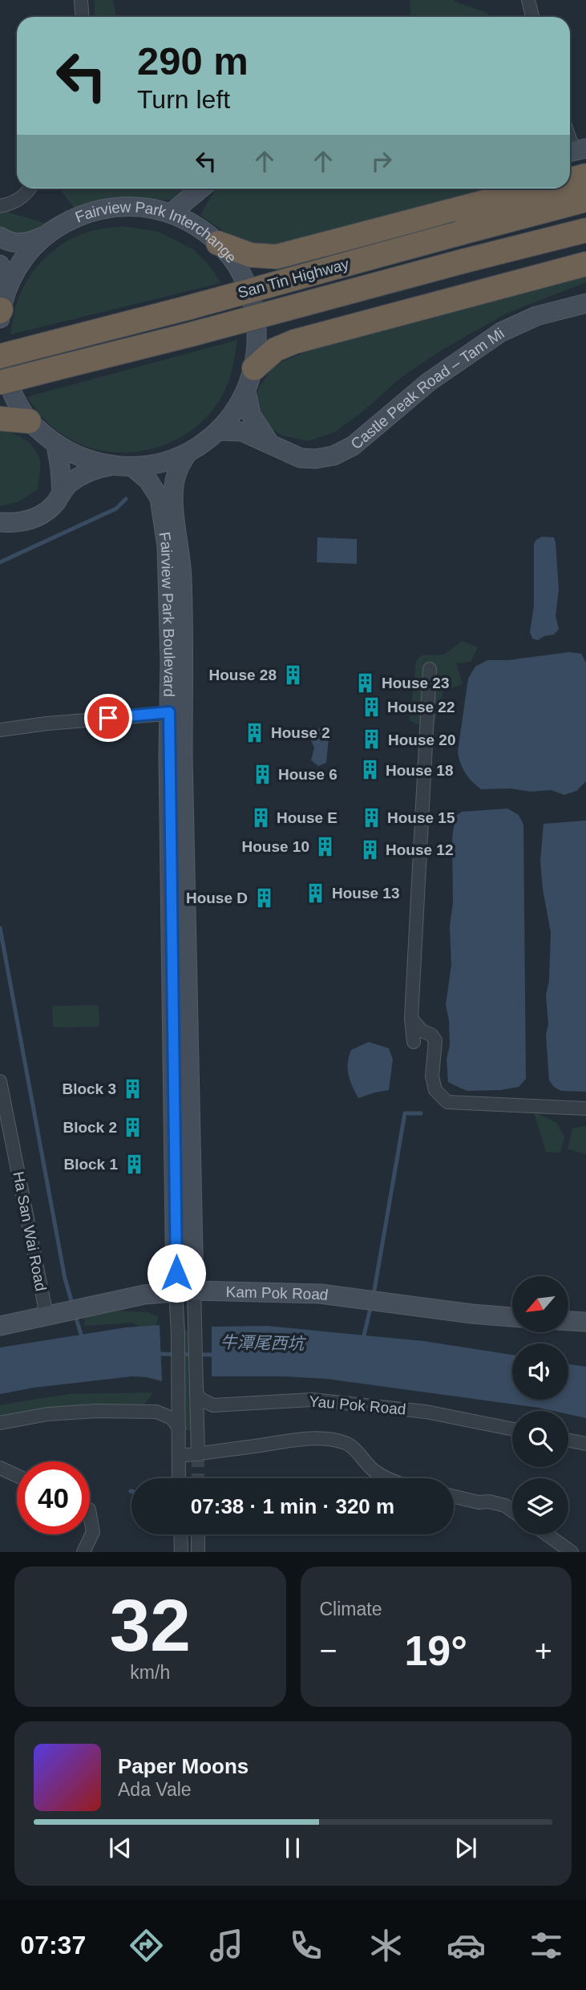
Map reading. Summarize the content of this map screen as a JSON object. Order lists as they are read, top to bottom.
{
  "streets": {
    "highway": ["San Tin Highway"],
    "street": [
      "Fairview Park Interchange",
      "Castle Peak Road – Tam Mi",
      "Fairview Park Boulevard",
      "Ha San Wai Road",
      "Kam Pok Road",
      "Yau Pok Road"
    ]
  },
  "crossings": [
    ["Fairview Park Interchange", "San Tin Highway"],
    ["Fairview Park Interchange", "Castle Peak Road – Tam Mi"],
    ["Fairview Park Interchange", "Fairview Park Boulevard"],
    ["Fairview Park Boulevard", "Kam Pok Road"],
    ["Fairview Park Boulevard", "Yau Pok Road"],
    ["Ha San Wai Road", "Kam Pok Road"]
  ],
  "water": ["牛潭尾西坑"],
  "places": {
    "building": [
      "House 28",
      "House 23",
      "House 22",
      "House 2",
      "House 20",
      "House 18",
      "House 6",
      "House E",
      "House 15",
      "House 10",
      "House 12",
      "House 13",
      "House D",
      "Block 3",
      "Block 2",
      "Block 1"
    ]
  },
  "north": "bottom left",
  "page": {
    "turn": ["290 m", "Turn left"],
    "limit": "40",
    "trip": "07:38 · 1 min · 320 m",
    "tile": [
      ["32", "km/h"],
      "Climate"
    ],
    "heat": ["−", "19°", "+"],
    "song": ["Paper Moons", "Ada Vale"],
    "tabs": "07:37"
  }
}
